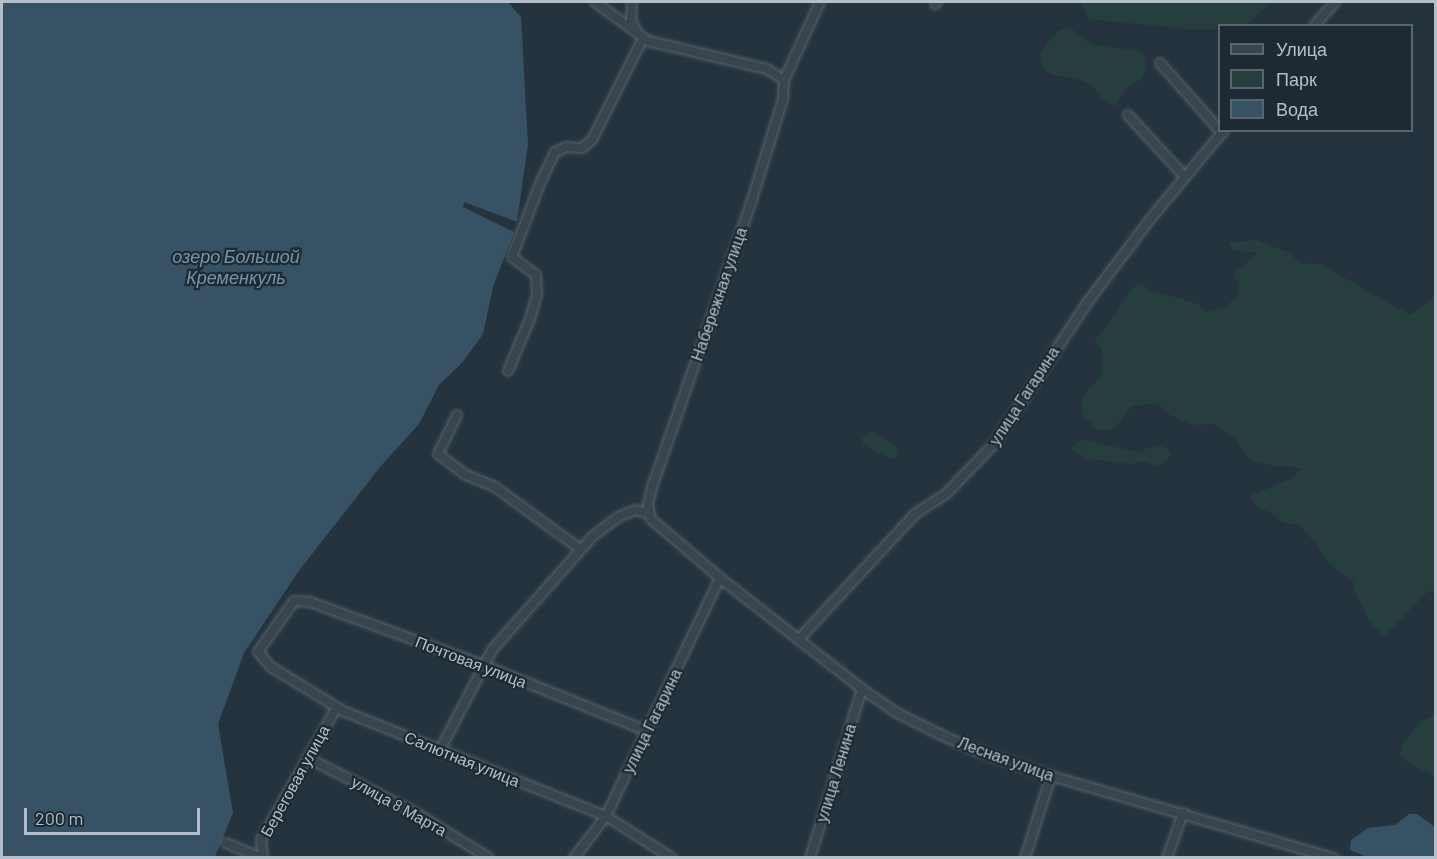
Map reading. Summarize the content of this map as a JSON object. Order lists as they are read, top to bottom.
{
  "streets": {
    "street": [
      "Набережная улица",
      "улица Гагарина",
      "Почтовая улица",
      "Салютная улица",
      "Лесная улица",
      "улица Ленина",
      "Береговая улица",
      "улица 8 Марта"
    ]
  },
  "crossings": [
    ["улица Гагарина", "Почтовая улица"],
    ["улица Гагарина", "Салютная улица"],
    ["улица Гагарина", "Лесная улица"],
    ["Почтовая улица", "Салютная улица"],
    ["Салютная улица", "Береговая улица"],
    ["Лесная улица", "улица Ленина"],
    ["Береговая улица", "улица 8 Марта"]
  ],
  "water": ["озеро Большой Кременкуль"],
  "legend": ["Улица", "Парк", "Вода"],
  "scale_bar": "200 m"
}
